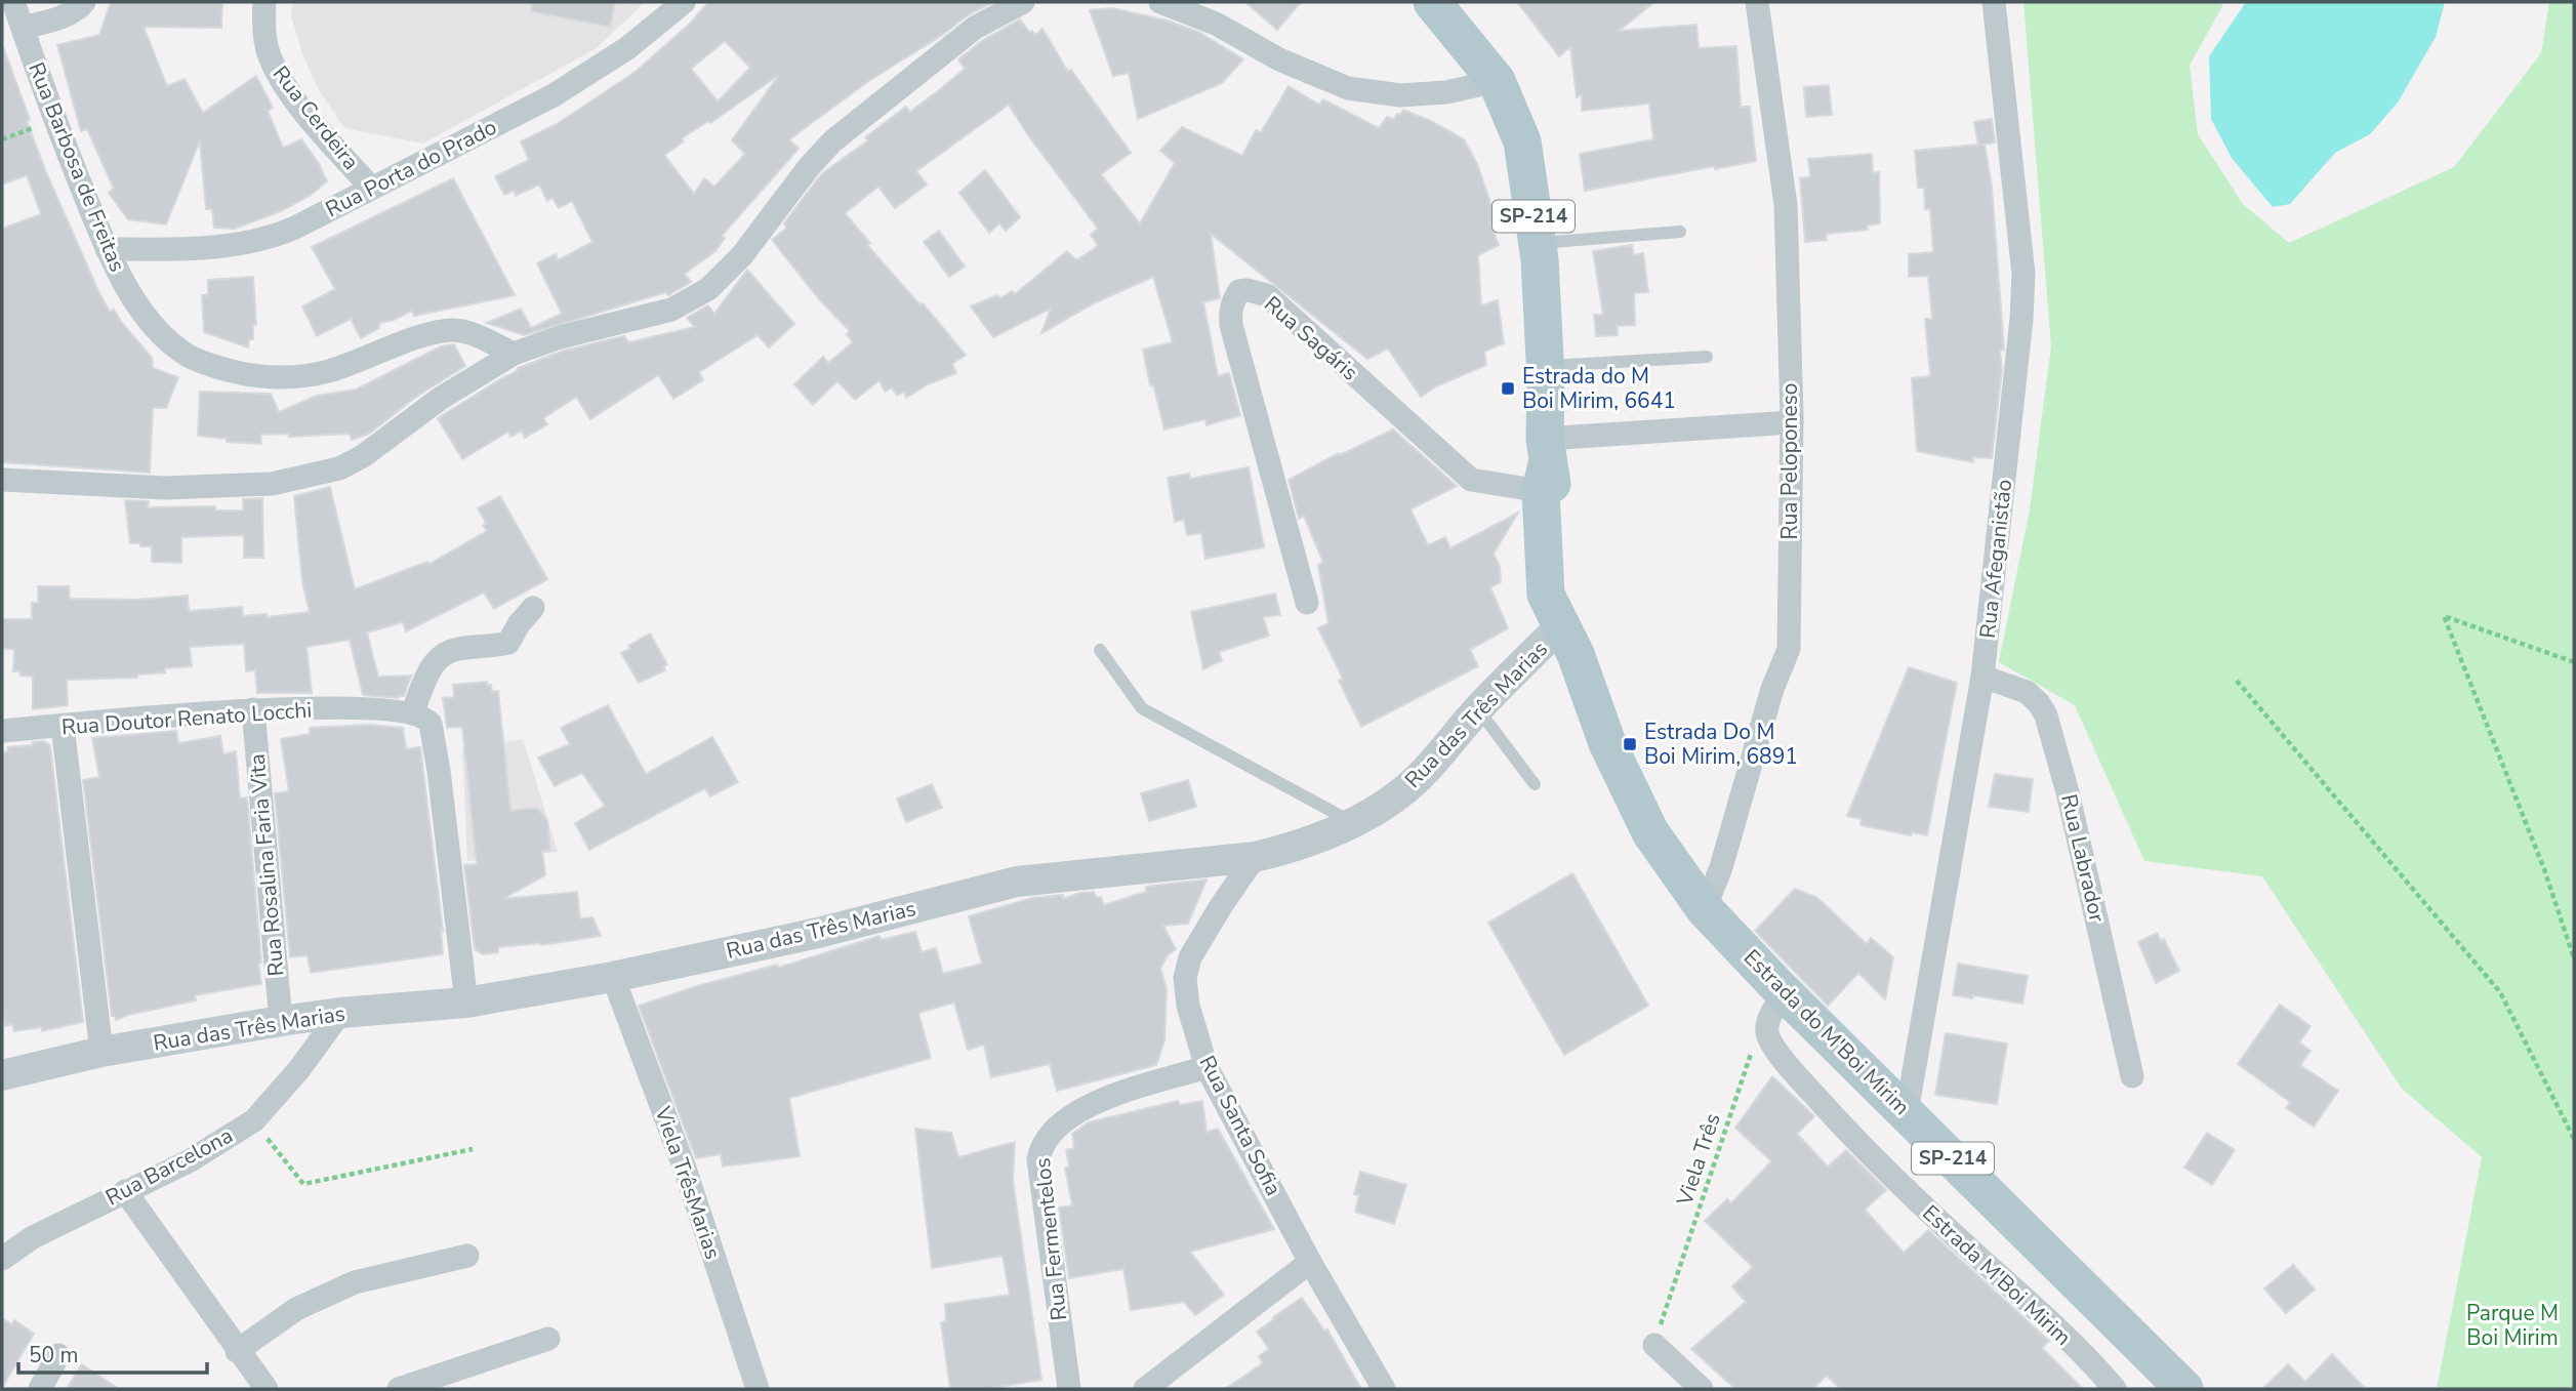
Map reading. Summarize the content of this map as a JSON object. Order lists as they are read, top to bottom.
{
  "streets": {
    "main road": ["SP-214", "Estrada do M'Boi Mirim"],
    "street": [
      "Rua Cerdeira",
      "Rua Barbosa de Freitas",
      "Rua Porta do Prado",
      "Rua Sagáris",
      "Rua Peloponeso",
      "Rua Afeganistão",
      "Rua das Três Marias",
      "Rua Doutor Renato Locchi",
      "Rua Labrador",
      "Rua Rosalina Faria Vita",
      "Rua Santa Sofia",
      "Rua Barcelona",
      "Viela TrêsMarias",
      "Rua Fermentelos",
      "Estrada M'Boi Mirim"
    ],
    "path": ["Viela Três"]
  },
  "crossings": [
    ["Rua Cerdeira", "Rua Porta do Prado"],
    ["Rua Barbosa de Freitas", "Rua Porta do Prado"],
    ["Rua Sagáris", "Estrada do M'Boi Mirim"],
    ["Rua Peloponeso", "Estrada do M'Boi Mirim"],
    ["Rua Afeganistão", "Rua Labrador"],
    ["Rua Afeganistão", "Estrada do M'Boi Mirim"],
    ["Rua das Três Marias", "Rua Rosalina Faria Vita"],
    ["Rua das Três Marias", "Estrada do M'Boi Mirim"],
    ["Rua das Três Marias", "Rua Santa Sofia"],
    ["Rua das Três Marias", "Rua Barcelona"],
    ["Rua das Três Marias", "Viela TrêsMarias"],
    ["Rua Doutor Renato Locchi", "Rua Rosalina Faria Vita"],
    ["Estrada do M'Boi Mirim", "Estrada M'Boi Mirim"],
    ["Rua Santa Sofia", "Rua Fermentelos"]
  ],
  "parks": ["Parque M Boi Mirim"],
  "places": {
    "transit": ["Estrada do M Boi Mirim, 6641", "Estrada Do M Boi Mirim, 6891"]
  },
  "scale_bar": "50 m"
}
